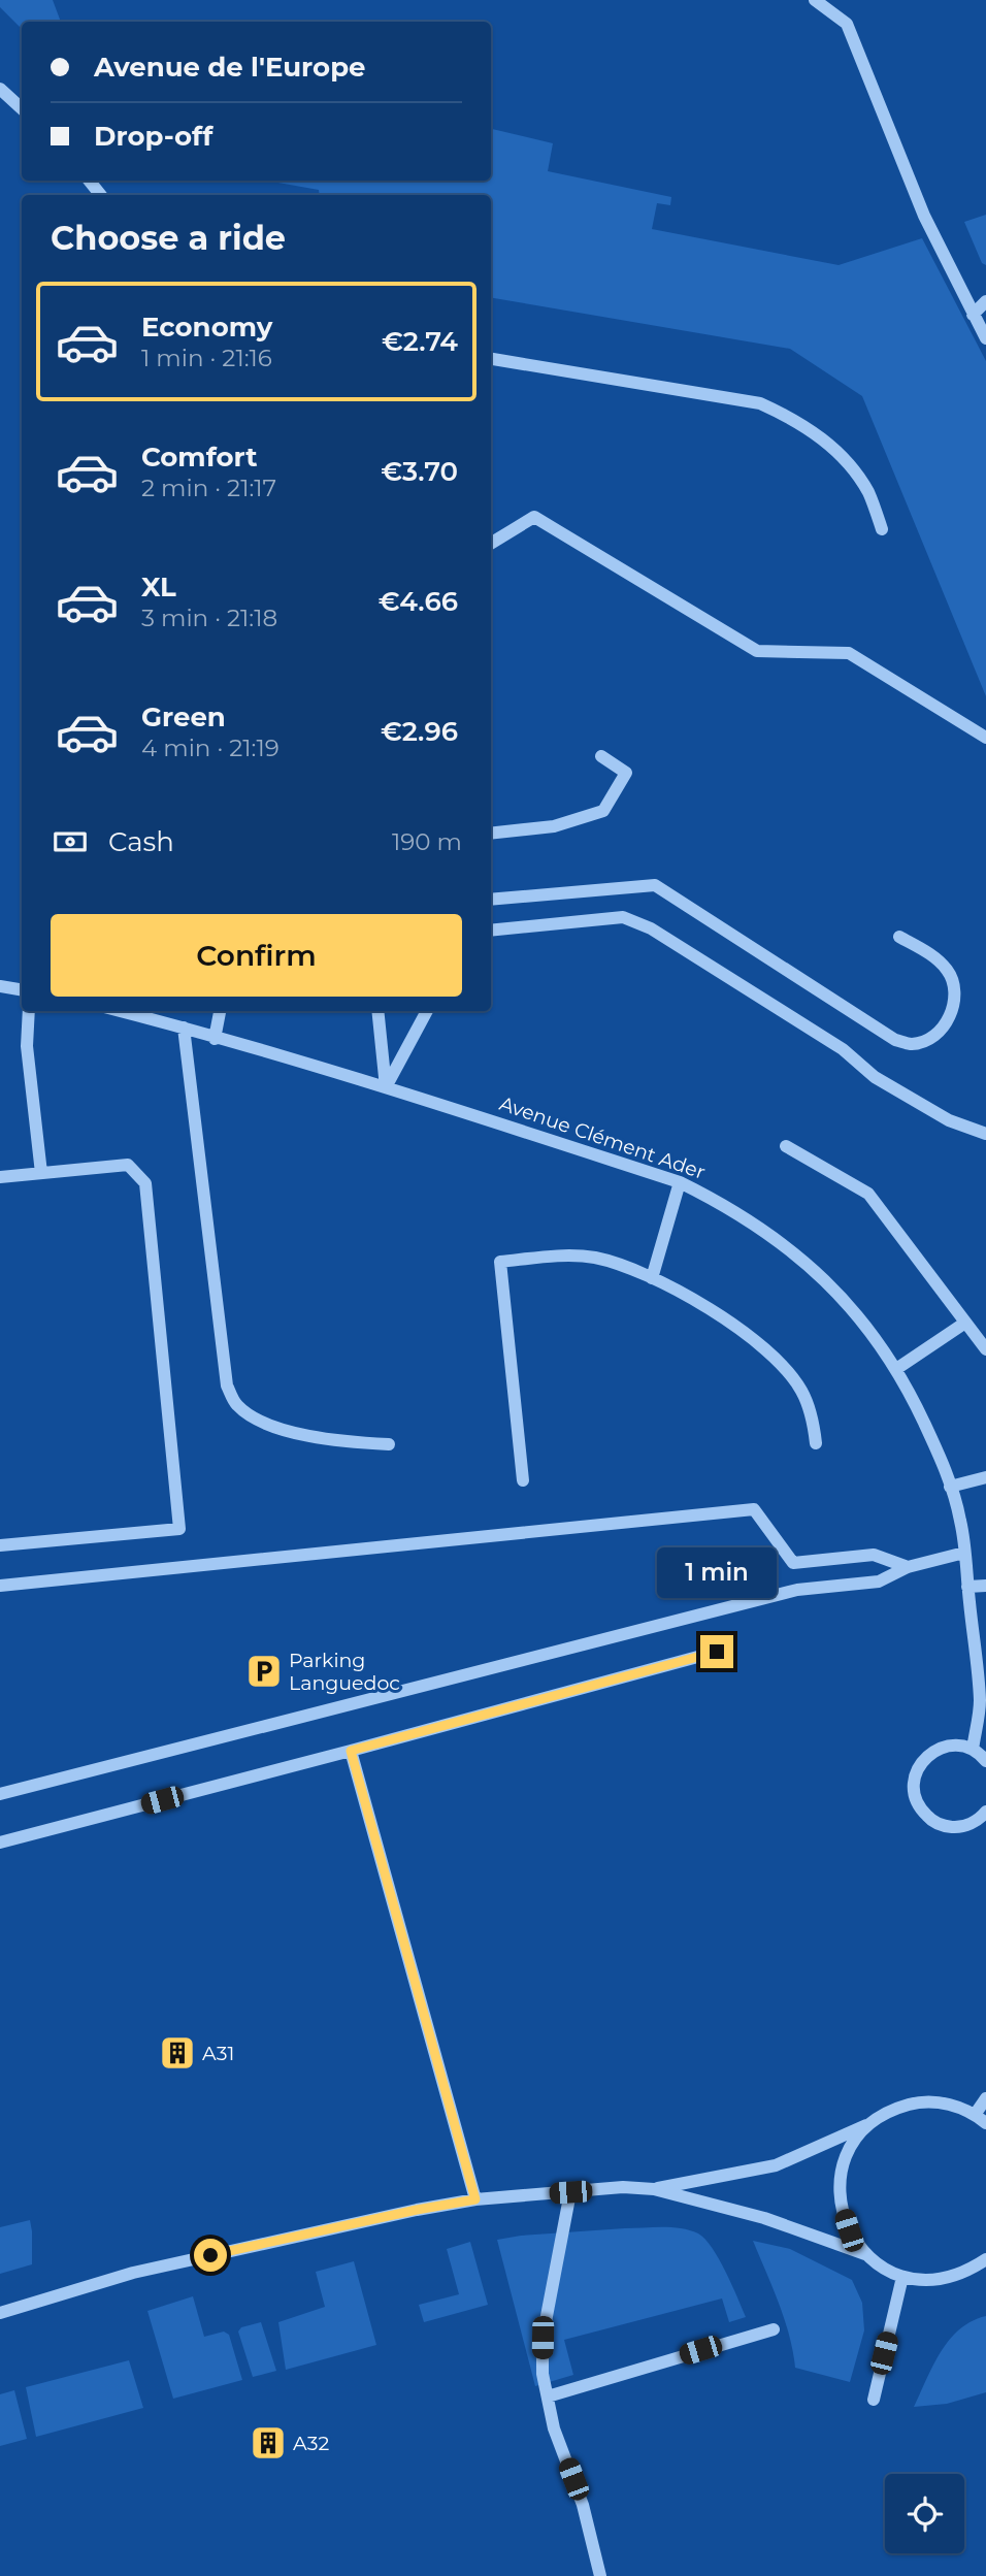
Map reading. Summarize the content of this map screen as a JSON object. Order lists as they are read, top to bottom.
{
  "streets": {
    "street": ["Avenue Clément Ader"]
  },
  "places": {
    "parking": ["Parking Languedoc"],
    "building": ["A31", "A32"]
  },
  "page": {
    "banner": ["Avenue de l'Europe", "Drop-off"],
    "heading": "Choose a ride",
    "list": [
      {
        "name": "Economy",
        "note": "1 min · 21:16",
        "value": "€2.74"
      },
      {
        "name": "Comfort",
        "note": "2 min · 21:17",
        "value": "€3.70"
      },
      {
        "name": "XL",
        "note": "3 min · 21:18",
        "value": "€4.66"
      },
      {
        "name": "Green",
        "note": "4 min · 21:19",
        "value": "€2.96"
      }
    ],
    "pay": ["Cash", "190 m"],
    "buttons": "Confirm",
    "bubble": "1 min"
  }
}
